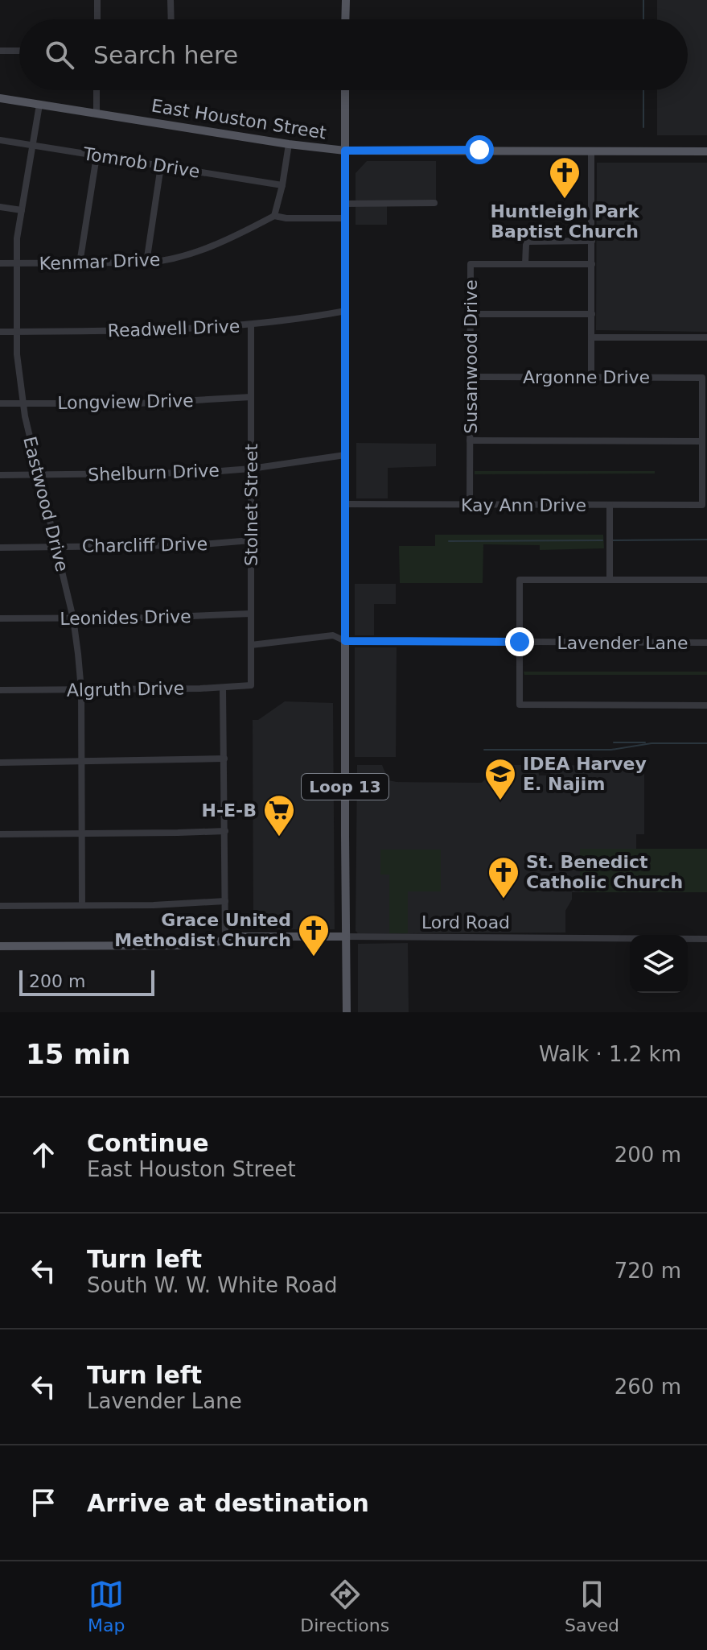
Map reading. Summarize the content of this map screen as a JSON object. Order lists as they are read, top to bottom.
{
  "streets": {
    "main road": ["East Houston Street", "Loop 13", "Lord Road"],
    "street": [
      "Tomrob Drive",
      "Kenmar Drive",
      "Readwell Drive",
      "Susanwood Drive",
      "Argonne Drive",
      "Longview Drive",
      "Shelburn Drive",
      "Eastwood Drive",
      "Stolnet Street",
      "Kay Ann Drive",
      "Charcliff Drive",
      "Leonides Drive",
      "Lavender Lane",
      "Algruth Drive"
    ]
  },
  "crossings": [
    ["East Houston Street", "Eastwood Drive"],
    ["East Houston Street", "Loop 13"],
    ["Tomrob Drive", "Eastwood Drive"],
    ["Kenmar Drive", "Eastwood Drive"],
    ["Readwell Drive", "Eastwood Drive"],
    ["Readwell Drive", "Stolnet Street"],
    ["Readwell Drive", "Loop 13"],
    ["Susanwood Drive", "Argonne Drive"],
    ["Susanwood Drive", "Kay Ann Drive"],
    ["Argonne Drive", "Kay Ann Drive"],
    ["Longview Drive", "Eastwood Drive"],
    ["Longview Drive", "Stolnet Street"],
    ["Shelburn Drive", "Eastwood Drive"],
    ["Shelburn Drive", "Stolnet Street"],
    ["Shelburn Drive", "Loop 13"],
    ["Eastwood Drive", "Charcliff Drive"],
    ["Eastwood Drive", "Leonides Drive"],
    ["Eastwood Drive", "Algruth Drive"],
    ["Stolnet Street", "Charcliff Drive"],
    ["Stolnet Street", "Leonides Drive"],
    ["Stolnet Street", "Algruth Drive"],
    ["Kay Ann Drive", "Loop 13"],
    ["Lavender Lane", "Loop 13"],
    ["Loop 13", "Lord Road"]
  ],
  "places": {
    "church": ["Huntleigh Park Baptist Church", "St. Benedict Catholic Church", "Grace United Methodist Church"],
    "school or university": ["IDEA Harvey E. Najim"],
    "supermarket": ["H-E-B"]
  },
  "scale_bar": "200 m",
  "page": {
    "search": "Search here",
    "scale": "200 m",
    "heading": ["15 min", "Walk · 1.2 km"],
    "list": [
      ["Continue", "East Houston Street", "200 m"],
      ["Turn left", "South W. W. White Road", "720 m"],
      ["Turn left", "Lavender Lane", "260 m"],
      "Arrive at destination"
    ],
    "nav": ["Map", "Directions", "Saved"]
  }
}
